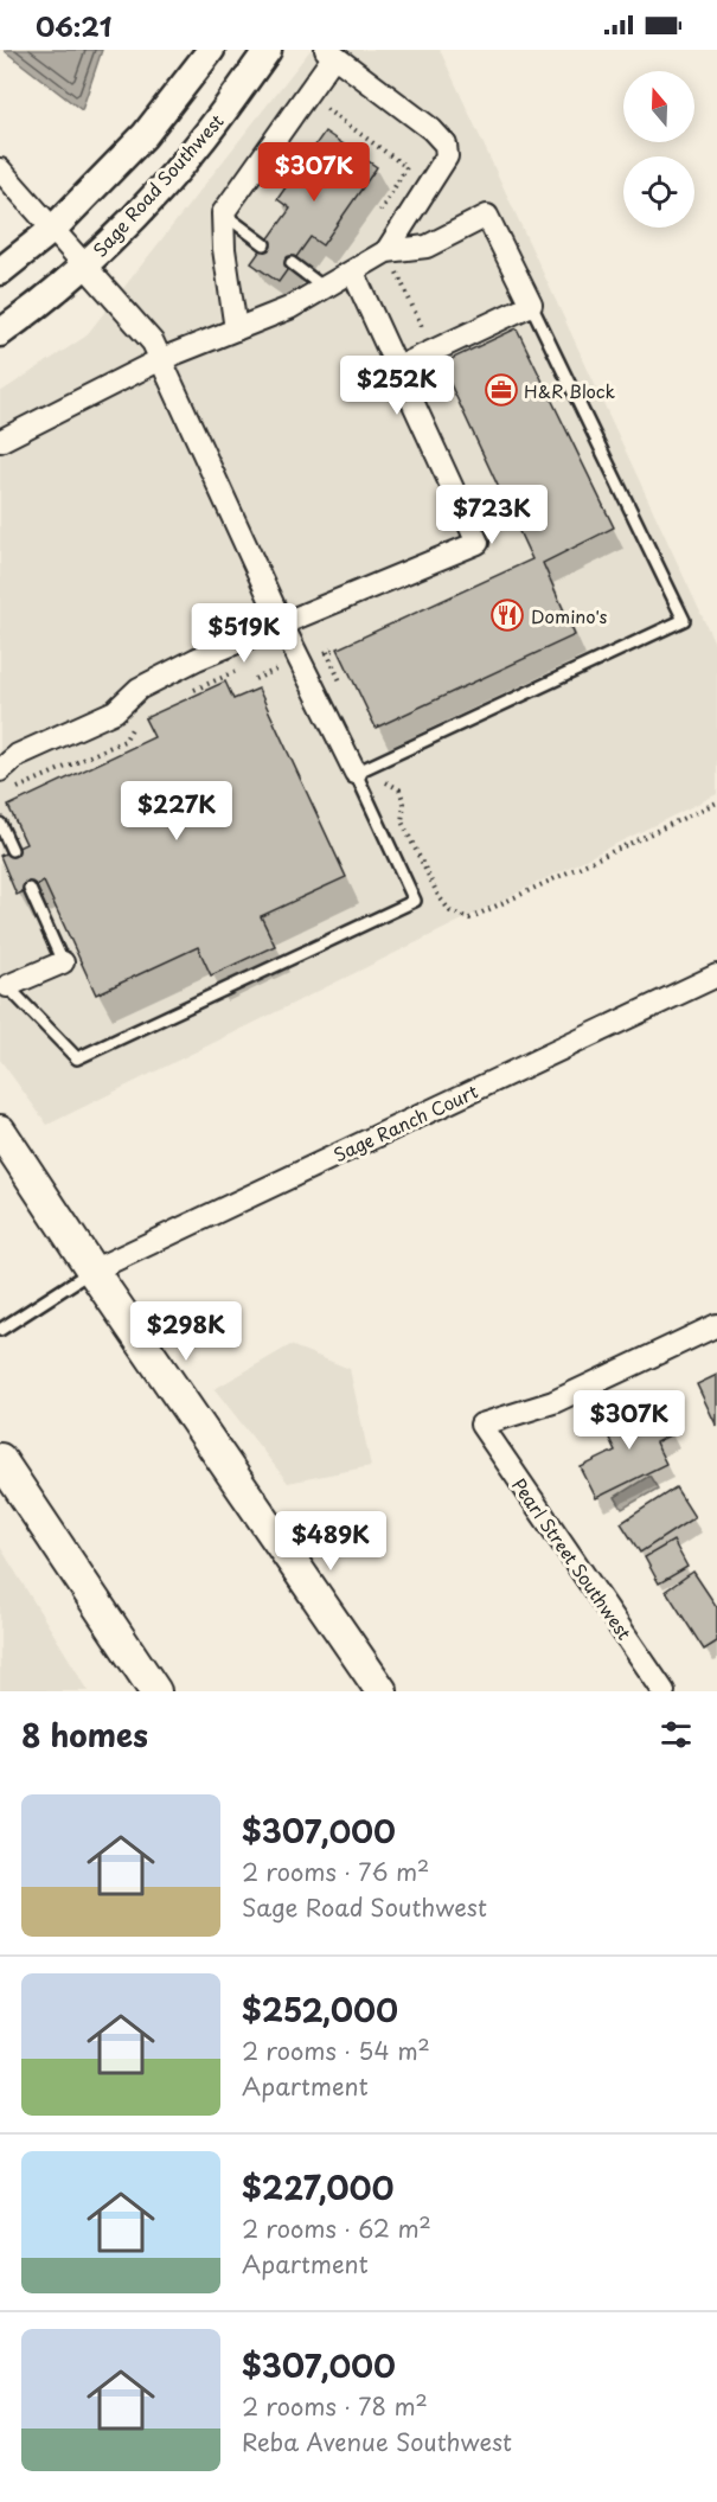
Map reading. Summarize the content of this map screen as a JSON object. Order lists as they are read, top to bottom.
{
  "streets": {
    "street": ["Sage Road Southwest", "Sage Ranch Court", "Pearl Street Southwest"]
  },
  "places": {
    "office": ["H&R Block"],
    "restaurant": ["Domino's"]
  },
  "north": "top",
  "page": {
    "status": "06:21",
    "price": [
      "$307K",
      "$252K",
      "$723K",
      "$519K",
      "$227K",
      "$298K",
      "$307K",
      "$489K"
    ],
    "heading": "8 homes",
    "list": [
      {
        "name": "$307,000",
        "note": "2 rooms · 76 m² · Sage Road Southwest"
      },
      {
        "name": "$252,000",
        "note": "2 rooms · 54 m² · Apartment"
      },
      {
        "name": "$227,000",
        "note": "2 rooms · 62 m² · Apartment"
      },
      {
        "name": "$307,000",
        "note": "2 rooms · 78 m² · Reba Avenue Southwest"
      }
    ]
  }
}
